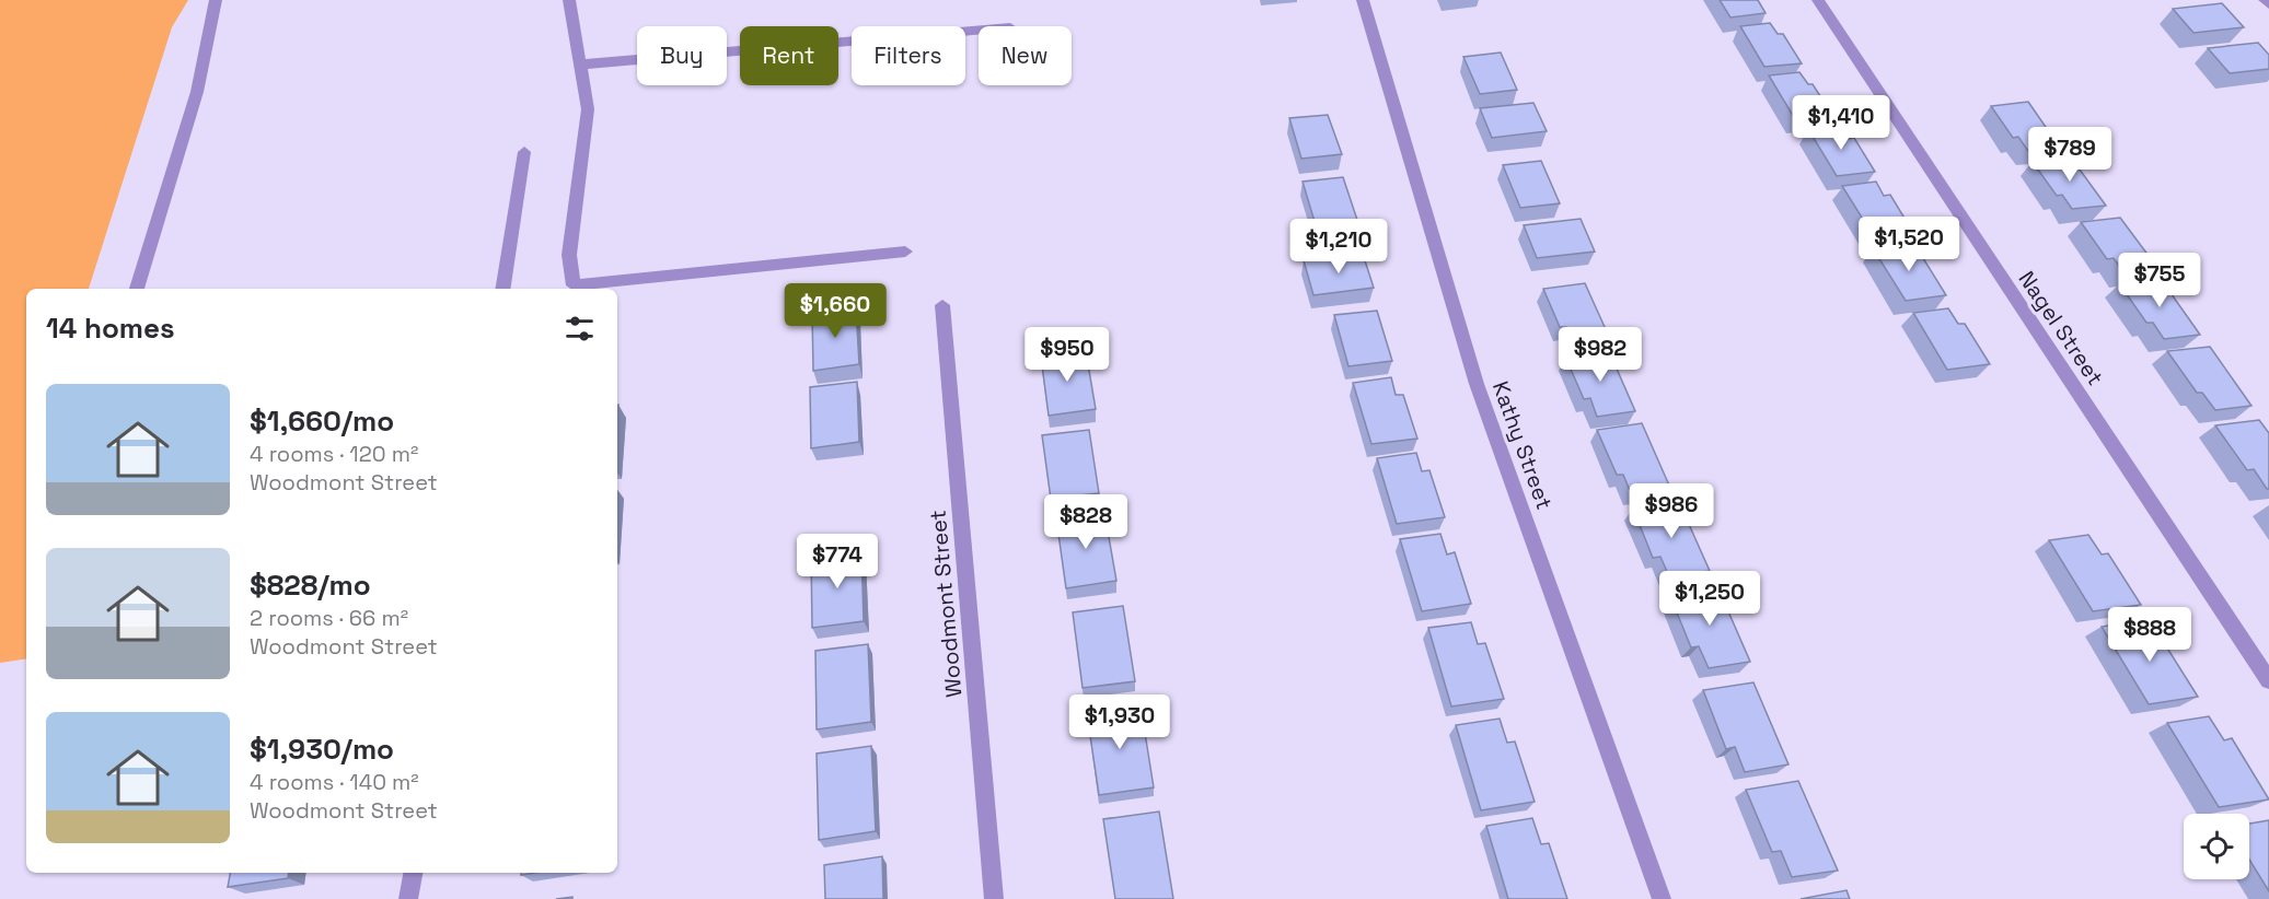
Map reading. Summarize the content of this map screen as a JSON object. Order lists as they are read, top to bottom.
{
  "streets": {
    "street": ["Nagel Street", "Kathy Street", "Woodmont Street"]
  },
  "page": {
    "chip": [
      "Buy",
      "Rent",
      "Filters",
      "New"
    ],
    "price": [
      "$1,410",
      "$789",
      "$1,520",
      "$1,210",
      "$755",
      "$1,660",
      "$950",
      "$982",
      "$986",
      "$828",
      "$774",
      "$1,250",
      "$888",
      "$1,930"
    ],
    "heading": "14 homes",
    "list": [
      {
        "name": "$1,660/mo",
        "note": "4 rooms · 120 m² · Woodmont Street"
      },
      {
        "name": "$828/mo",
        "note": "2 rooms · 66 m² · Woodmont Street"
      },
      {
        "name": "$1,930/mo",
        "note": "4 rooms · 140 m² · Woodmont Street"
      }
    ]
  }
}
